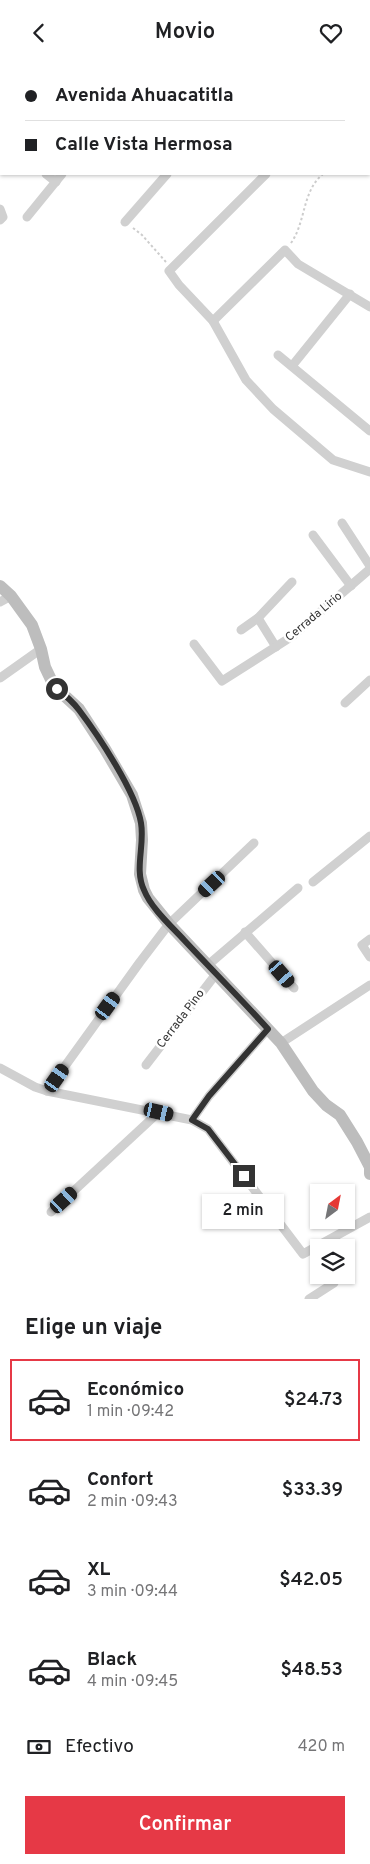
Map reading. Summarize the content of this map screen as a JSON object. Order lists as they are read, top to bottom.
{
  "streets": {
    "street": ["Cerrada Lirio", "Cerrada Pino"]
  },
  "north": "top right",
  "page": {
    "header": "Movio",
    "banner": ["Avenida Ahuacatitla", "Calle Vista Hermosa"],
    "bubble": "2 min",
    "heading": "Elige un viaje",
    "list": [
      {
        "name": "Económico",
        "note": "1 min · 09:42",
        "value": "$24.73"
      },
      {
        "name": "Confort",
        "note": "2 min · 09:43",
        "value": "$33.39"
      },
      {
        "name": "XL",
        "note": "3 min · 09:44",
        "value": "$42.05"
      },
      {
        "name": "Black",
        "note": "4 min · 09:45",
        "value": "$48.53"
      }
    ],
    "pay": ["Efectivo", "420 m"],
    "buttons": "Confirmar"
  }
}
